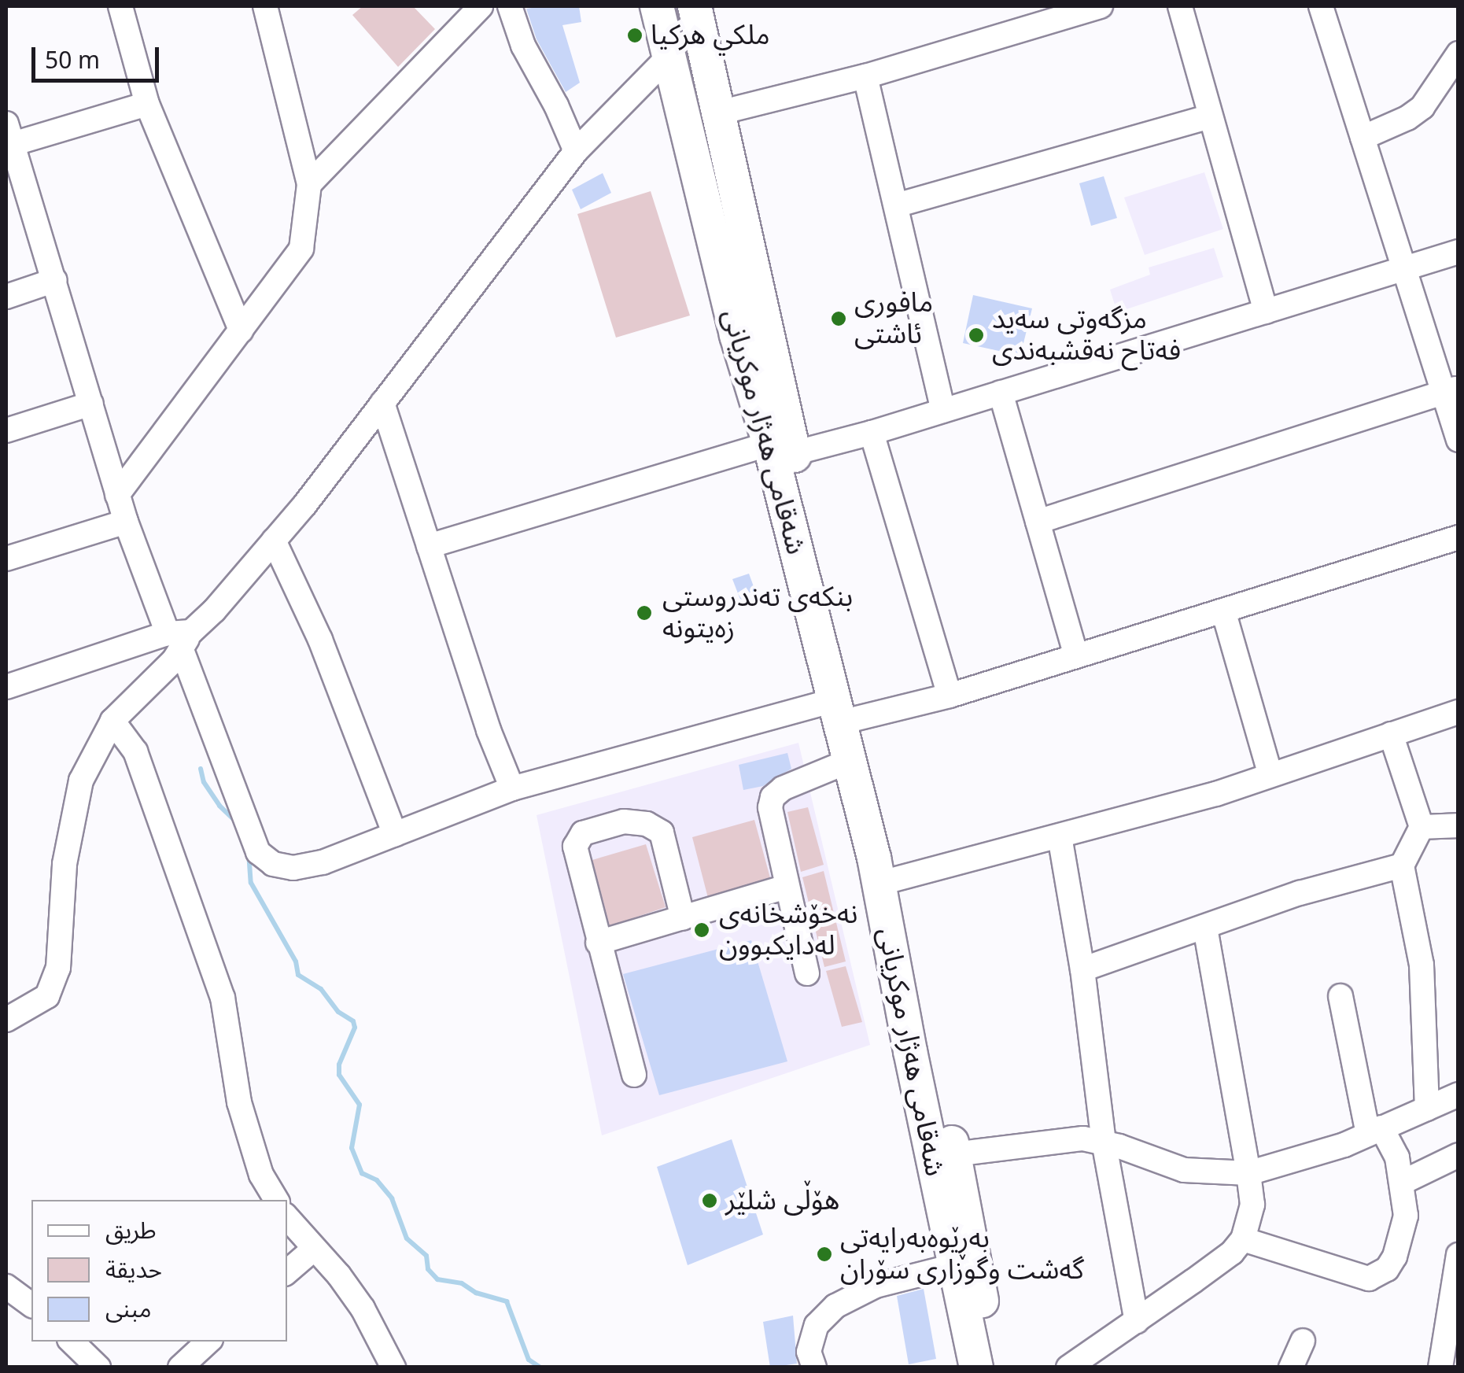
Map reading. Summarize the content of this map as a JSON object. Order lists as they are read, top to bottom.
{
  "streets": {
    "highway": ["شەقامی ھەژار موکریانی"]
  },
  "places": [
    "ملكي هركيا",
    "مافوری ئاشتی",
    "مزگەوتی سەید فەتاح نەقشبەندی",
    "بنکەی تەندروستی زەیتونە",
    "نەخۆشخانەی لەدایکبوون",
    "هۆڵی شلێر",
    "بەڕێوەبەرایەتی گەشت وگوزاری سۆران"
  ],
  "legend": ["طريق", "حديقة", "مبنى"],
  "scale_bar": "50 m"
}
